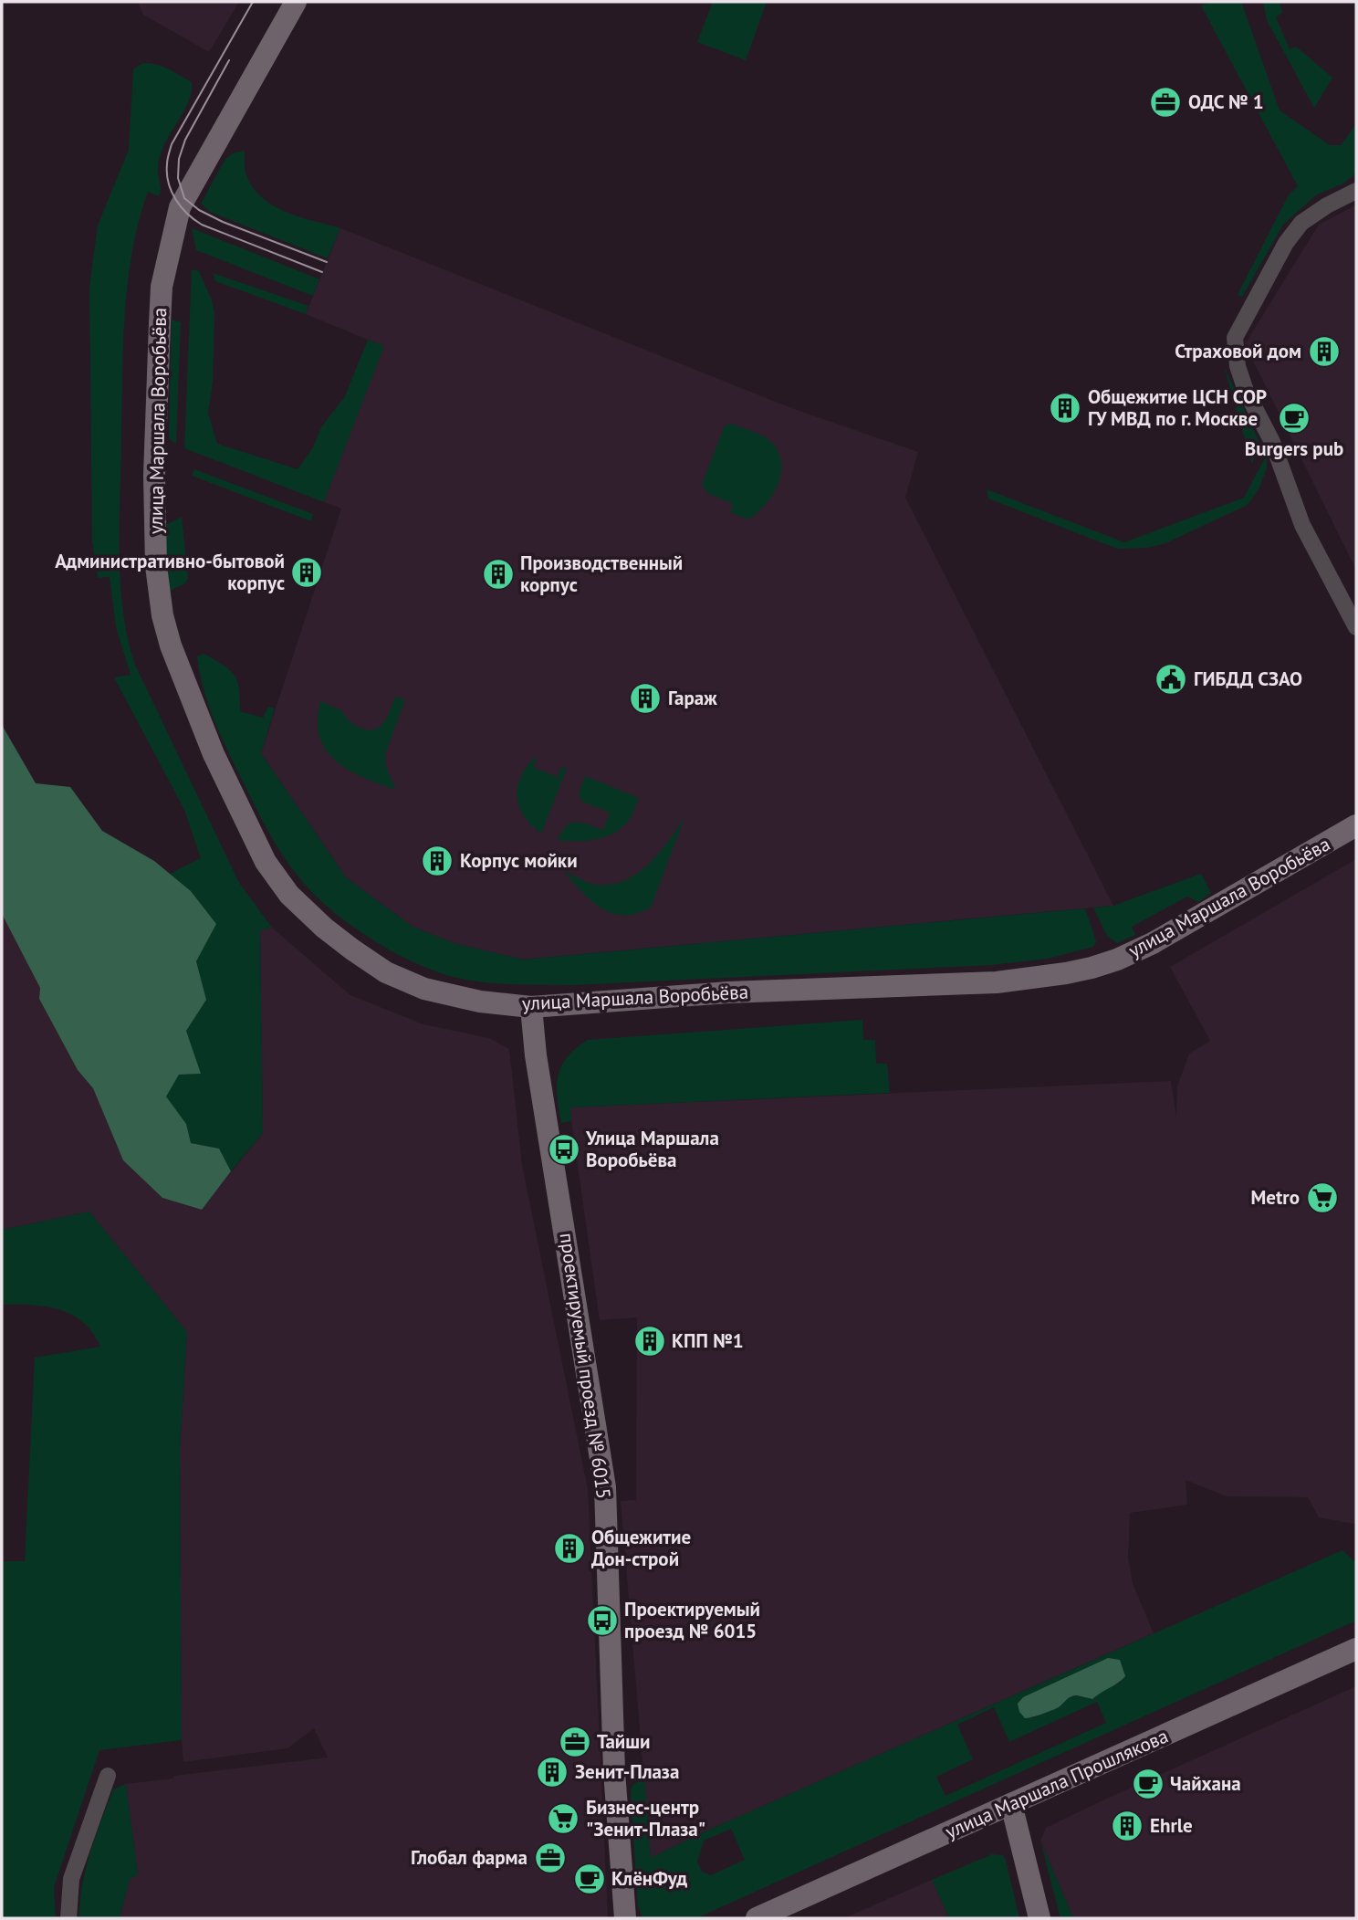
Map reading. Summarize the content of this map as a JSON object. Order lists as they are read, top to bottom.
{
  "streets": {
    "street": ["улица Маршала Воробьёва", "проектируемый проезд № 6015", "улица Маршала Прошлякова"]
  },
  "crossings": [
    ["улица Маршала Воробьёва", "проектируемый проезд № 6015"]
  ],
  "places": {
    "office": ["ОДС № 1", "Тайши", "Глобал фарма"],
    "building": [
      "Страховой дом",
      "Общежитие ЦСН СОР ГУ МВД по г. Москве",
      "Административно-бытовой корпус",
      "Производственный корпус",
      "Гараж",
      "Корпус мойки",
      "КПП №1",
      "Общежитие Дон-строй",
      "Зенит-Плаза",
      "Ehrle"
    ],
    "cafe": ["Burgers pub", "Чайхана", "КлёнФуд"],
    "public building": ["ГИБДД СЗАО"],
    "bus stop": ["Улица Маршала Воробьёва", "Проектируемый проезд № 6015"],
    "supermarket": ["Metro", "Бизнес-центр \"Зенит-Плаза\""]
  }
}
